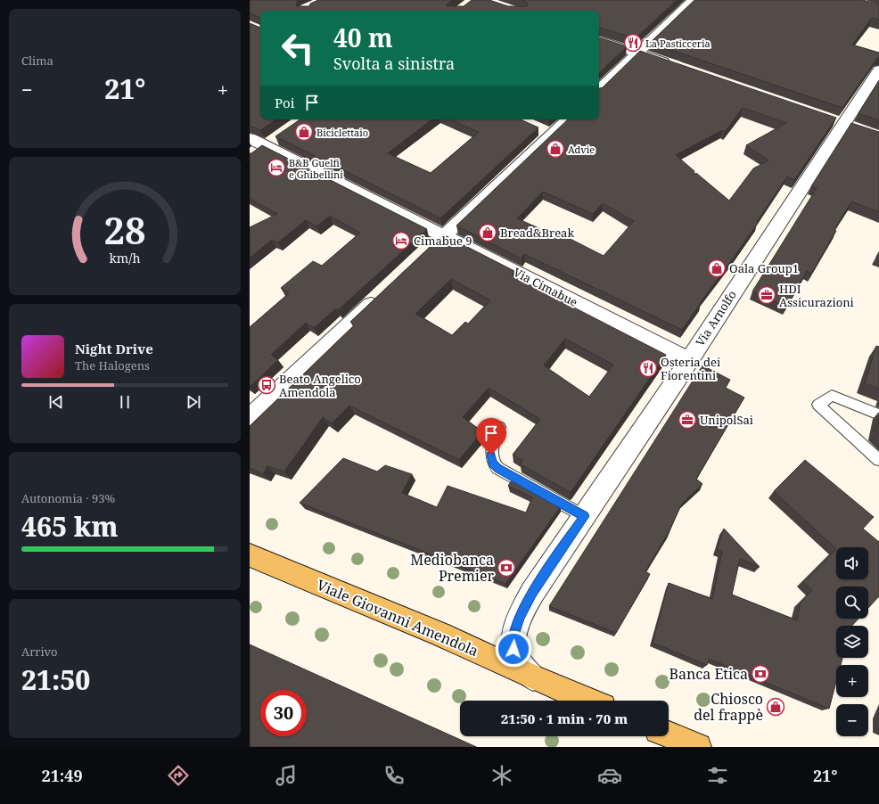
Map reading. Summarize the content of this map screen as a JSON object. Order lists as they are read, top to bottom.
{
  "streets": {
    "main road": ["Viale Giovanni Amendola"],
    "street": ["Via Cimabue", "Via Arnolfo"]
  },
  "crossings": [
    ["Via Cimabue", "Via Arnolfo"],
    ["Via Arnolfo", "Viale Giovanni Amendola"]
  ],
  "places": {
    "restaurant": ["La Pasticceria", "Osteria dei Fiorentini"],
    "shop": [
      "Biciclettaio",
      "Advie",
      "Bread&Break",
      "Oala Group1",
      "Chiosco del frappè"
    ],
    "hotel": ["B&B Guelfi e Ghibellini", "Cimabue 9"],
    "office": ["HDI Assicurazioni", "UnipolSai"],
    "bus stop": ["Beato Angelico Amendola"],
    "bank": ["Mediobanca Premier", "Banca Etica"]
  },
  "page": {
    "tile": [
      "Clima",
      ["Autonomia · 93%", "465 km"],
      ["Arrivo", "21:50"]
    ],
    "turn": ["40 m", "Svolta a sinistra"],
    "heat": ["−", "21°", "+"],
    "then": "Poi",
    "song": ["Night Drive", "The Halogens"],
    "map_buttons": ["+", "−"],
    "limit": "30",
    "trip": "21:50 · 1 min · 70 m",
    "tabs": ["21:49", "21°"],
    "gauge": ["28", "km/h"]
  }
}
